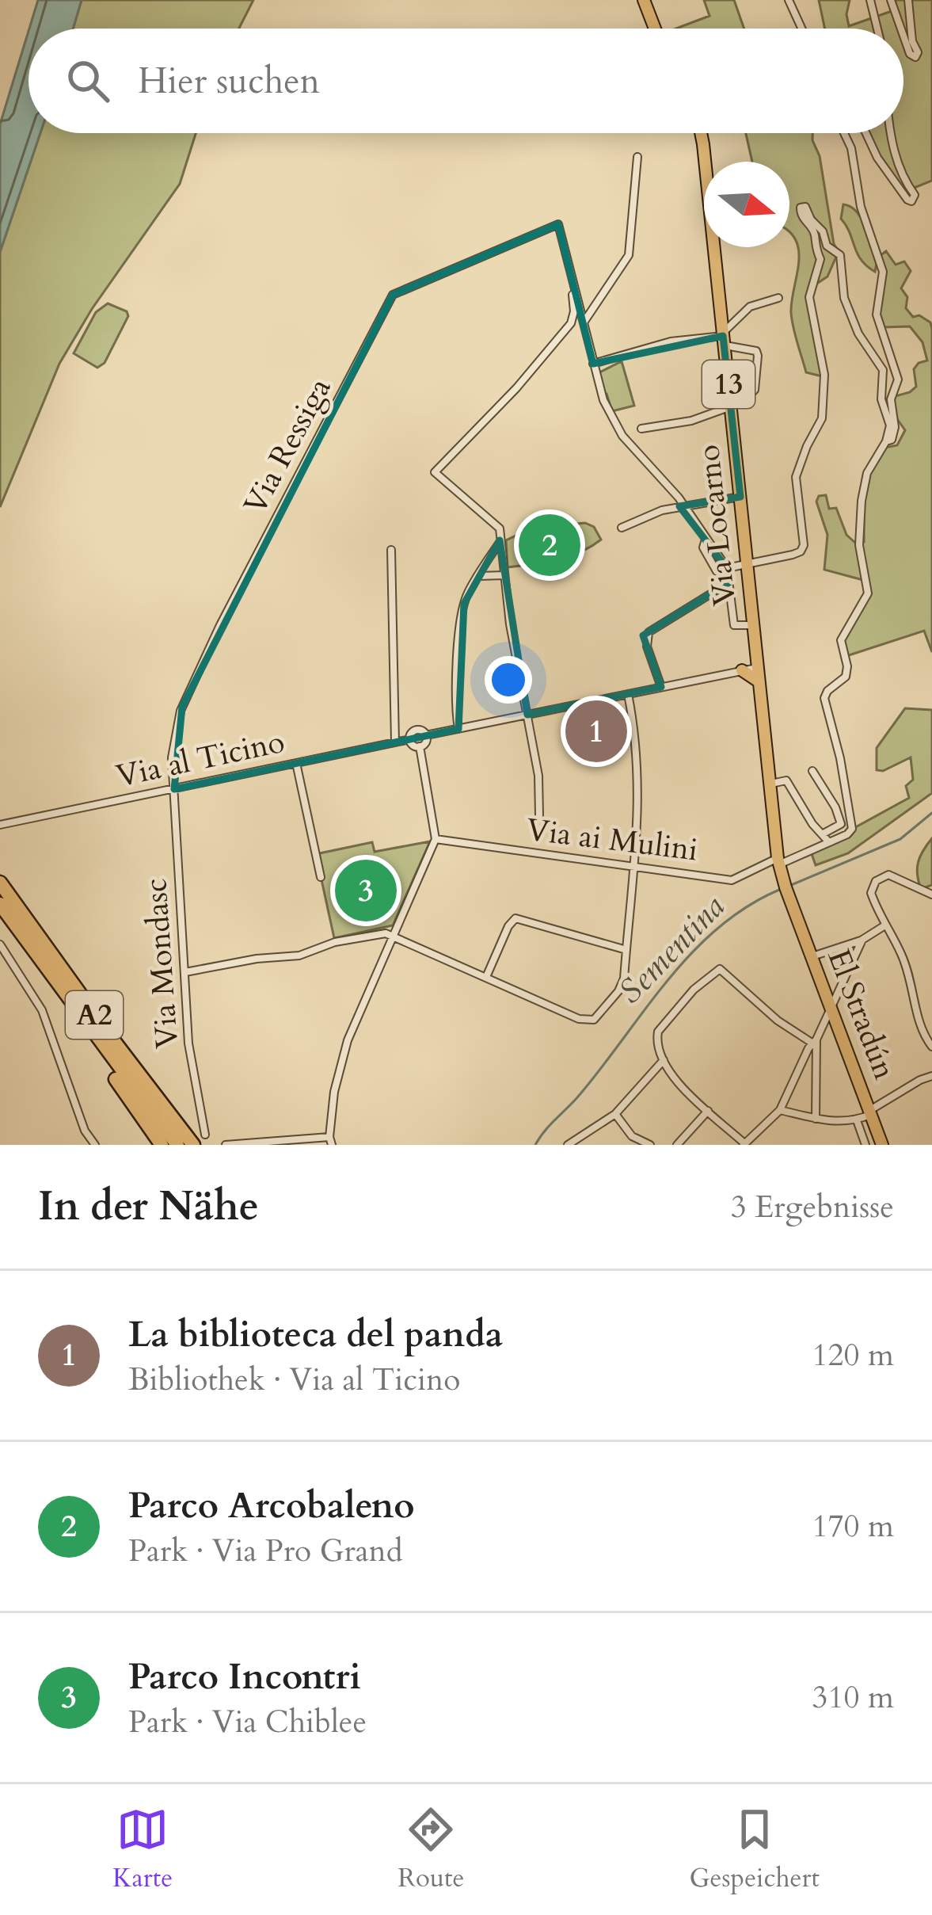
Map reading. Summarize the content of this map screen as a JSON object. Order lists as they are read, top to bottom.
{
  "streets": {
    "highway": ["A2"],
    "main road": ["13", "Via Locarno", "El Stradún"],
    "street": [
      "Via Ressiga",
      "Via al Ticino",
      "Via ai Mulini",
      "Via Mondasc"
    ]
  },
  "crossings": [
    ["Via Ressiga", "Via al Ticino"],
    ["Via Ressiga", "Via Mondasc"],
    ["Via Locarno", "Via ai Mulini"],
    ["Via Locarno", "El Stradún"],
    ["Via al Ticino", "Via Mondasc"],
    ["Via ai Mulini", "El Stradún"]
  ],
  "water": ["Sementina"],
  "north": "right",
  "page": {
    "search": "Hier suchen",
    "pins": ["2", "1", "3"],
    "heading": ["In der Nähe", "3 Ergebnisse"],
    "list": [
      {
        "mark": "1",
        "name": "La biblioteca del panda",
        "note": "Bibliothek · Via al Ticino",
        "value": "120 m"
      },
      {
        "mark": "2",
        "name": "Parco Arcobaleno",
        "note": "Park · Via Pro Grand",
        "value": "170 m"
      },
      {
        "mark": "3",
        "name": "Parco Incontri",
        "note": "Park · Via Chiblee",
        "value": "310 m"
      }
    ],
    "nav": ["Karte", "Route", "Gespeichert"]
  }
}
